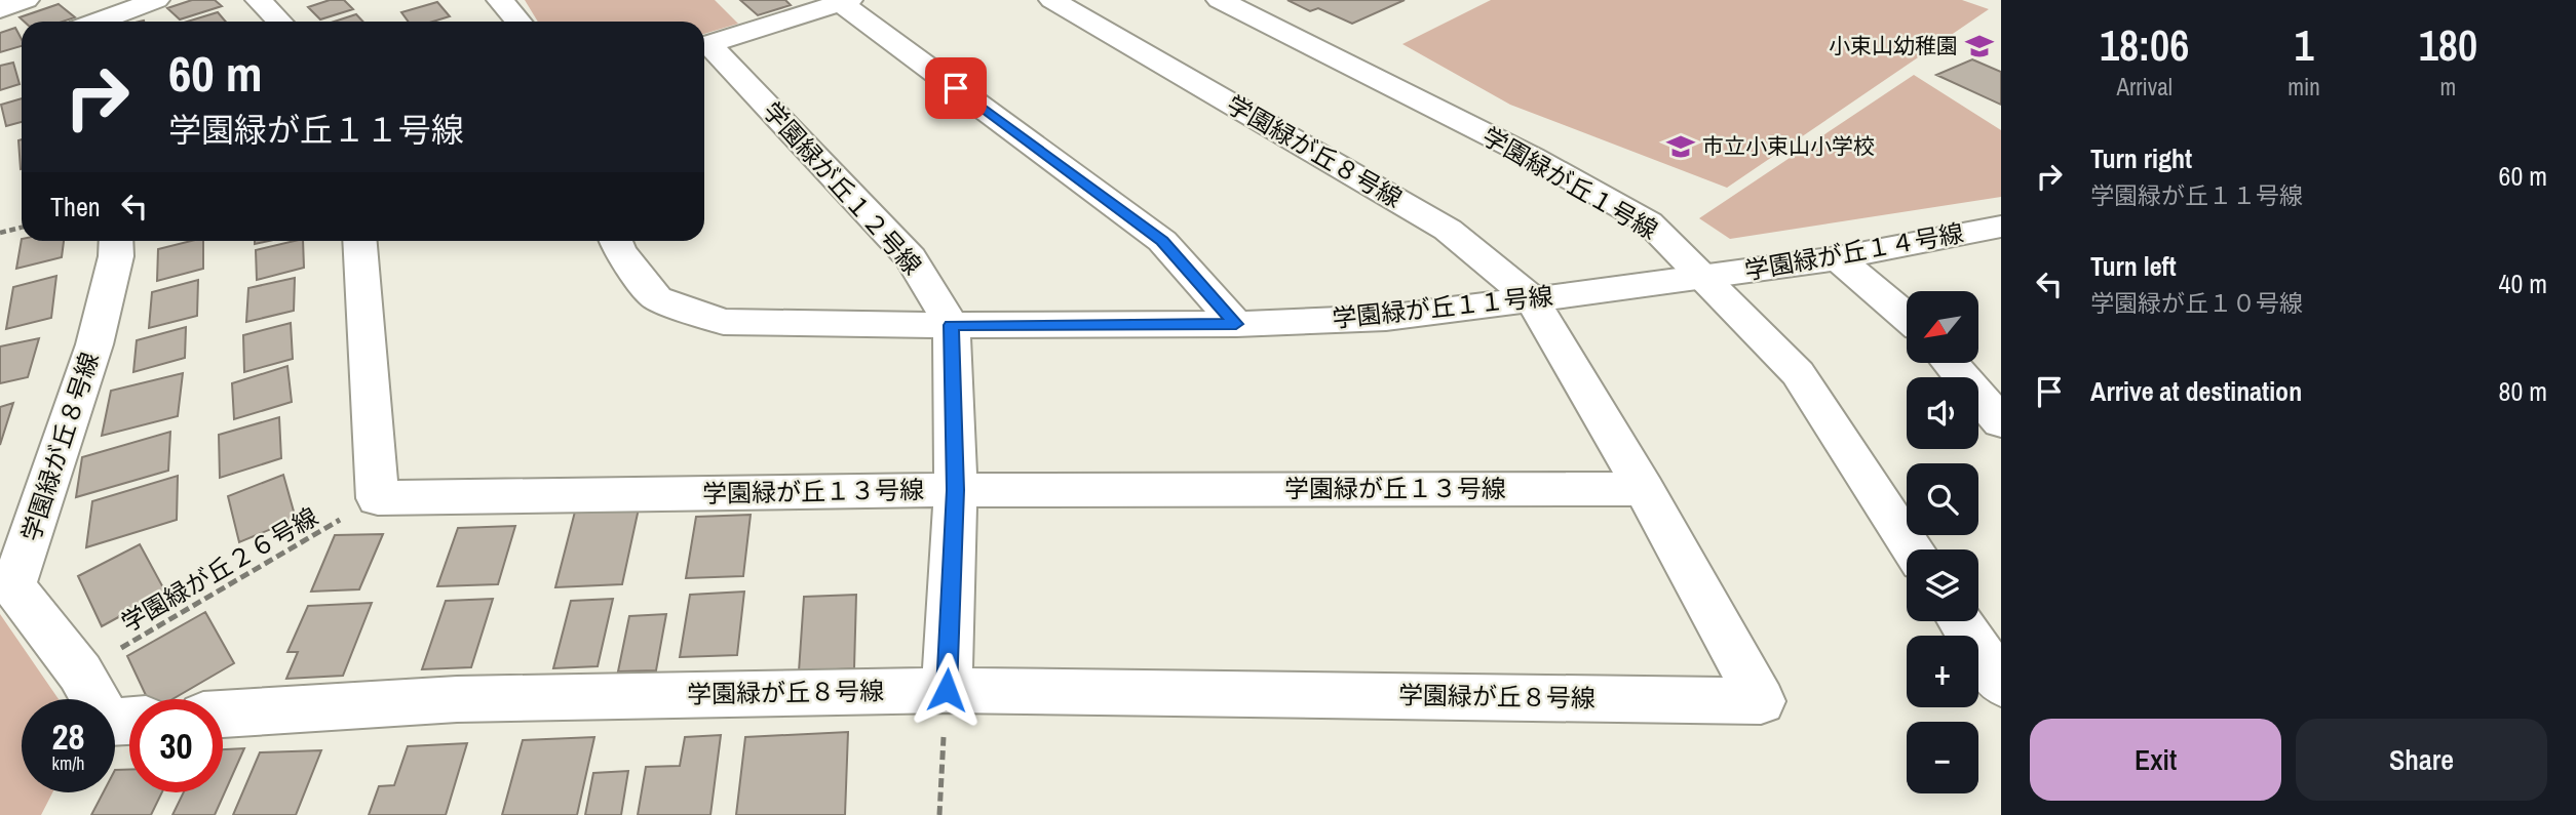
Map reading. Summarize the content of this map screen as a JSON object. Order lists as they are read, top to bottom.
{
  "streets": {
    "street": [
      "学園緑が丘８号線",
      "学園緑が丘１号線",
      "学園緑が丘１２号線",
      "学園緑が丘１４号線",
      "学園緑が丘１１号線",
      "学園緑が丘１３号線"
    ],
    "path": ["学園緑が丘２６号線"]
  },
  "crossings": [
    ["学園緑が丘８号線", "学園緑が丘１１号線"],
    ["学園緑が丘８号線", "学園緑が丘１３号線"],
    ["学園緑が丘８号線", "学園緑が丘２６号線"],
    ["学園緑が丘１号線", "学園緑が丘１４号線"],
    ["学園緑が丘１号線", "学園緑が丘１１号線"],
    ["学園緑が丘１２号線", "学園緑が丘１１号線"],
    ["学園緑が丘１４号線", "学園緑が丘１１号線"],
    ["学園緑が丘１３号線", "学園緑が丘２６号線"]
  ],
  "places": {
    "school or university": ["小束山幼稚園", "市立小束山小学校"]
  },
  "north": "bottom left",
  "page": {
    "eta": [
      "18:06",
      "Arrival",
      "1",
      "min",
      "180",
      "m"
    ],
    "turn": ["60 m", "学園緑が丘１１号線"],
    "list": [
      {
        "name": "Turn right",
        "note": "学園緑が丘１１号線",
        "value": "60 m"
      },
      {
        "name": "Turn left",
        "note": "学園緑が丘１０号線",
        "value": "40 m"
      },
      {
        "name": "Arrive at destination",
        "value": "80 m"
      }
    ],
    "then": "Then",
    "map_buttons": ["+", "−"],
    "speed": "28 km/h",
    "limit": "30",
    "buttons": ["Exit", "Share"]
  }
}
